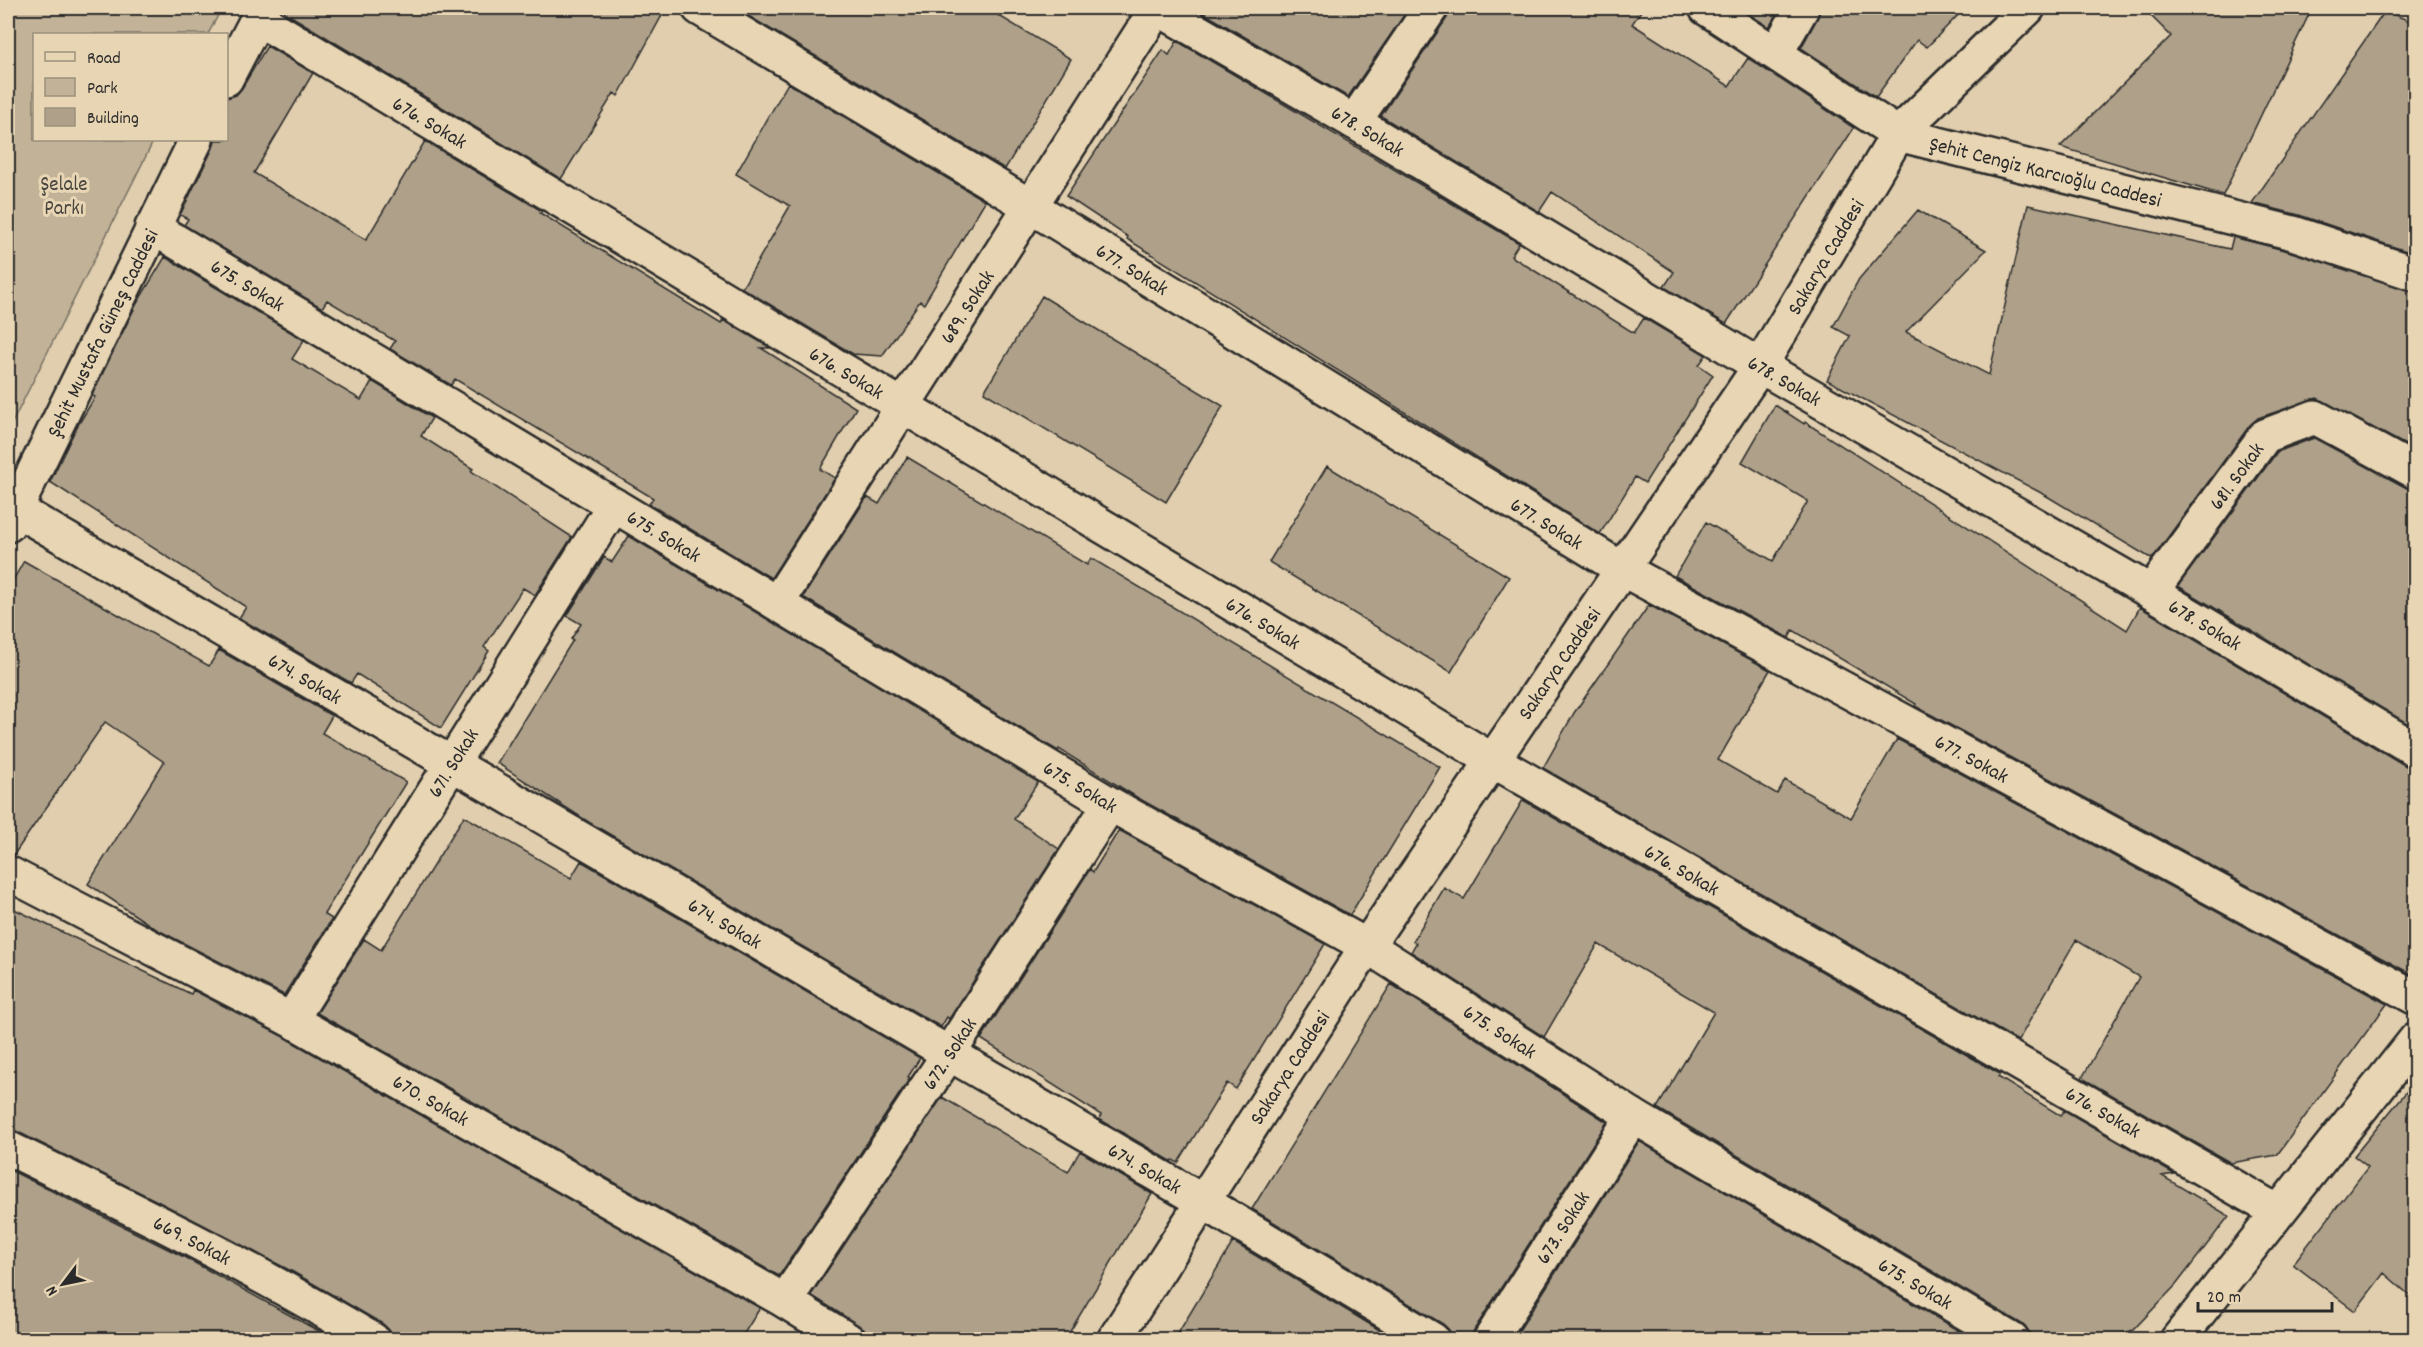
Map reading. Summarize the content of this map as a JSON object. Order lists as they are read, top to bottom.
{
  "streets": {
    "street": [
      "676. Sokak",
      "678. Sokak",
      "Şehit Cengiz Karcıoğlu Caddesi",
      "Sakarya Caddesi",
      "677. Sokak",
      "675. Sokak",
      "689. Sokak",
      "Şehit Mustafa Güneş Caddesi",
      "681. Sokak",
      "674. Sokak",
      "671. Sokak",
      "672. Sokak",
      "670. Sokak",
      "673. Sokak",
      "669. Sokak"
    ]
  },
  "crossings": [
    ["676. Sokak", "Sakarya Caddesi"],
    ["676. Sokak", "689. Sokak"],
    ["678. Sokak", "Sakarya Caddesi"],
    ["678. Sokak", "689. Sokak"],
    ["678. Sokak", "681. Sokak"],
    ["Şehit Cengiz Karcıoğlu Caddesi", "Sakarya Caddesi"],
    ["Sakarya Caddesi", "677. Sokak"],
    ["Sakarya Caddesi", "675. Sokak"],
    ["Sakarya Caddesi", "674. Sokak"],
    ["677. Sokak", "689. Sokak"],
    ["675. Sokak", "689. Sokak"],
    ["675. Sokak", "Şehit Mustafa Güneş Caddesi"],
    ["675. Sokak", "671. Sokak"],
    ["675. Sokak", "672. Sokak"],
    ["675. Sokak", "673. Sokak"],
    ["Şehit Mustafa Güneş Caddesi", "674. Sokak"],
    ["674. Sokak", "671. Sokak"],
    ["674. Sokak", "672. Sokak"],
    ["671. Sokak", "670. Sokak"],
    ["672. Sokak", "670. Sokak"]
  ],
  "parks": ["Şelale Parkı"],
  "legend": ["Road", "Park", "Building"],
  "scale_bar": "20 m",
  "north": "bottom left"
}
